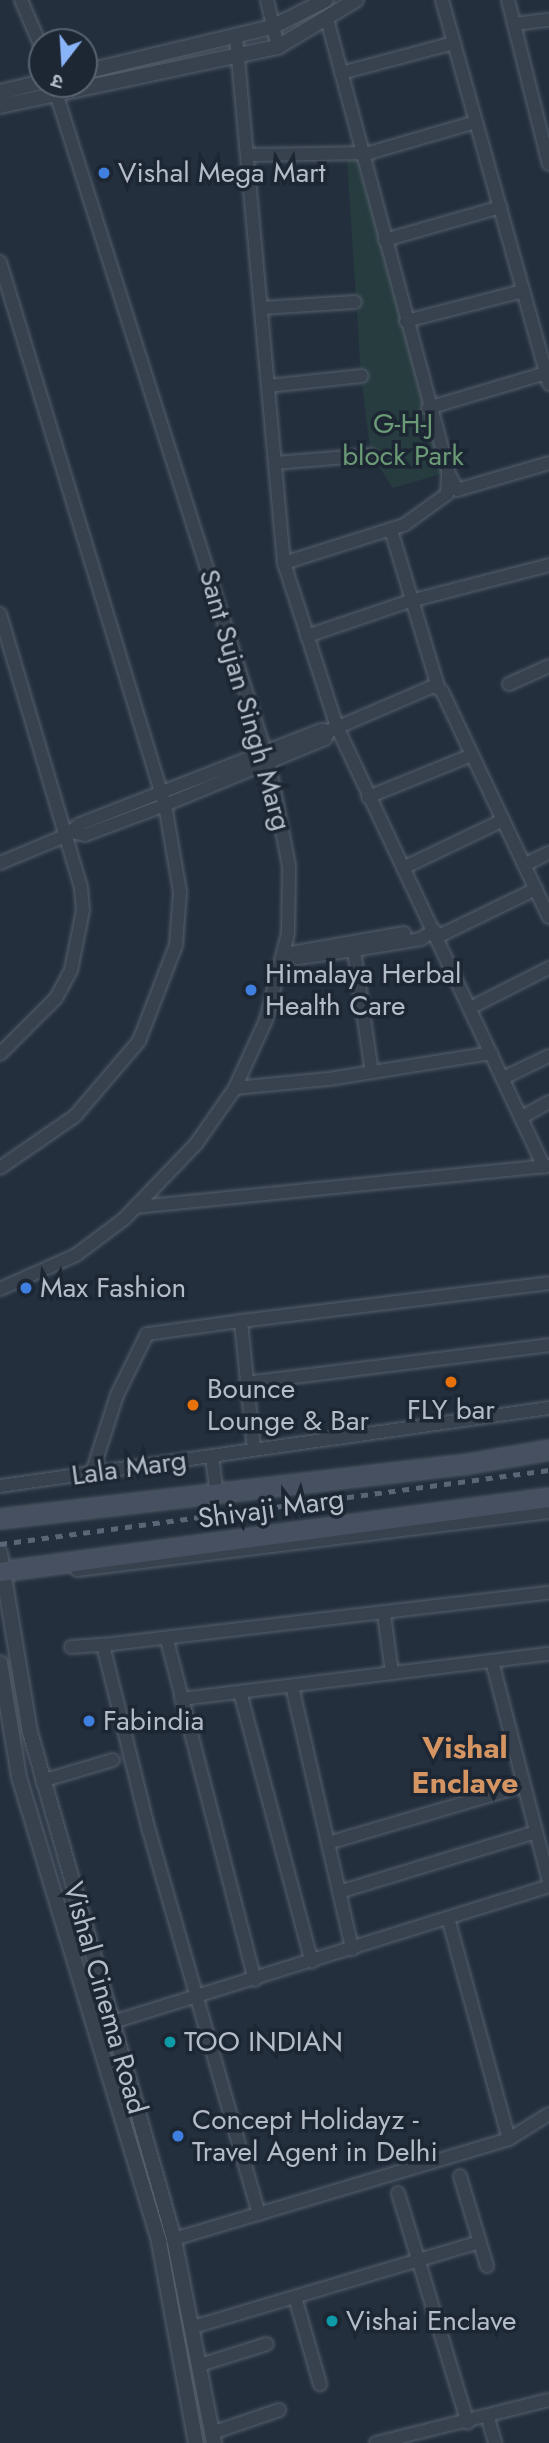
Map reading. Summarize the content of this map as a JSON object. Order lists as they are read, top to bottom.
{
  "streets": {
    "main road": ["Shivaji Marg"],
    "street": ["Sant Sujan Singh Marg", "Lala Marg", "Vishal Cinema Road"]
  },
  "crossings": [
    ["Shivaji Marg", "Vishal Cinema Road"]
  ],
  "districts": ["Vishal Enclave"],
  "parks": ["G-H-J block Park"],
  "places": [
    "Vishal Mega Mart",
    "Himalaya Herbal Health Care",
    "Max Fashion",
    "FLY bar",
    "Bounce Lounge & Bar",
    "Fabindia",
    "TOO INDIAN",
    "Concept Holidayz - Travel Agent in Delhi",
    "Vishai Enclave"
  ],
  "north": "bottom"
}
